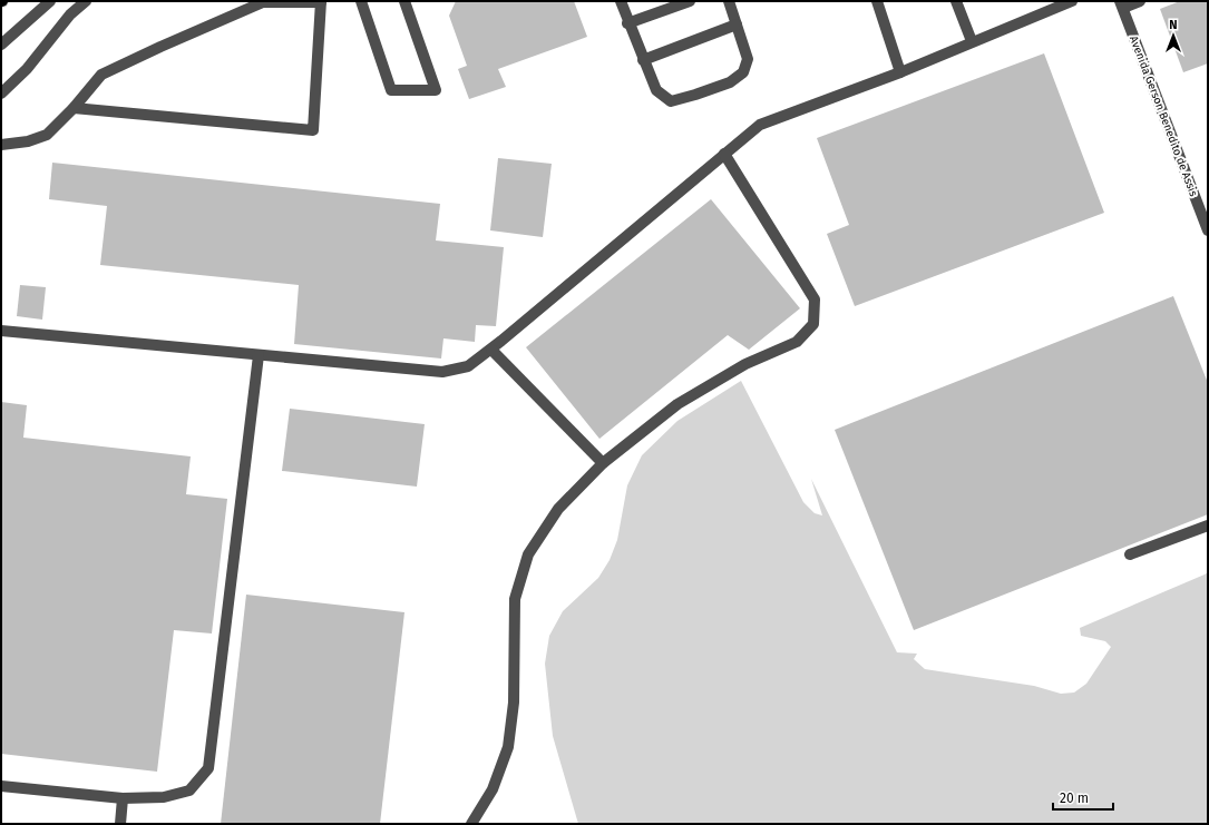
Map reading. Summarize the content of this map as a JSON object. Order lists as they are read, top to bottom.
{
  "streets": {
    "street": ["Avenida Gerson Benedito de Assis"]
  },
  "scale_bar": "20 m",
  "north": "top"
}
